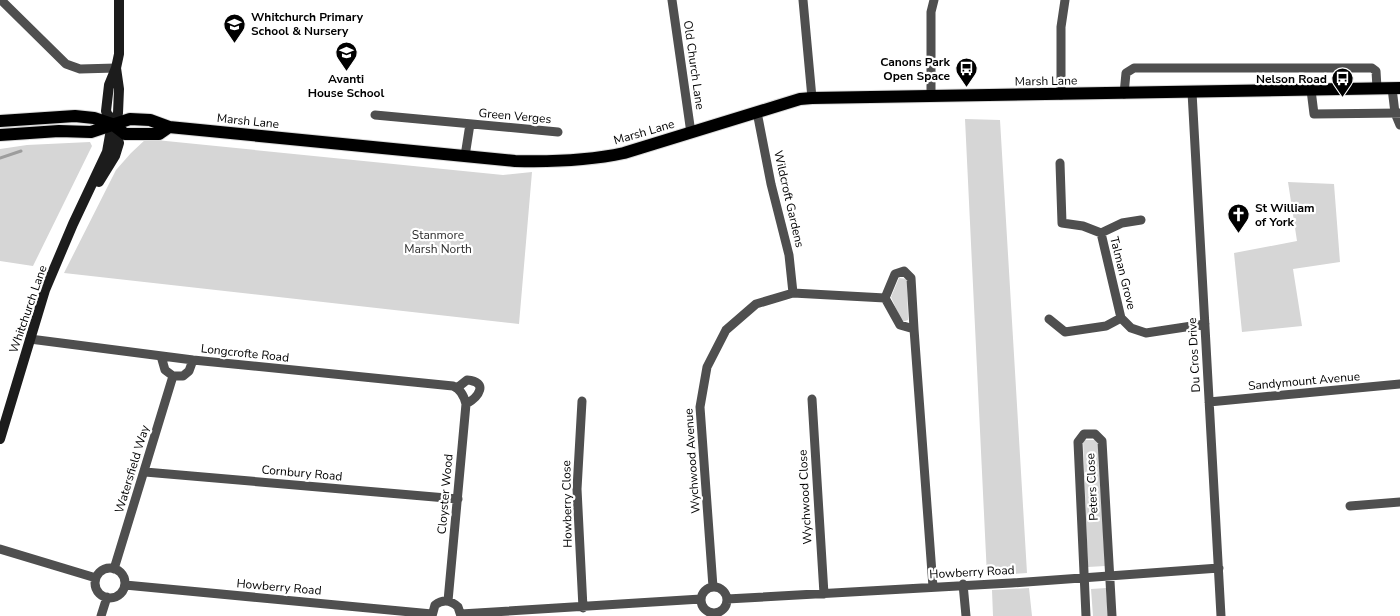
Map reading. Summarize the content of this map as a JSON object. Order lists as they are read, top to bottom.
{
  "streets": {
    "main road": ["Marsh Lane", "Whitchurch Lane"],
    "street": [
      "Old Church Lane",
      "Green Verges",
      "Wildcroft Gardens",
      "Talman Grove",
      "Longcrofte Road",
      "Du Cros Drive",
      "Sandymount Avenue",
      "Wychwood Avenue",
      "Watersfield Way",
      "Cornbury Road",
      "Peters Close",
      "Cloyster Wood",
      "Wychwood Close",
      "Howberry Close",
      "Howberry Road"
    ]
  },
  "crossings": [
    ["Old Church Lane", "Marsh Lane"],
    ["Marsh Lane", "Green Verges"],
    ["Marsh Lane", "Wildcroft Gardens"],
    ["Marsh Lane", "Whitchurch Lane"],
    ["Marsh Lane", "Du Cros Drive"],
    ["Wildcroft Gardens", "Wychwood Avenue"],
    ["Talman Grove", "Du Cros Drive"],
    ["Whitchurch Lane", "Longcrofte Road"],
    ["Longcrofte Road", "Cloyster Wood"],
    ["Du Cros Drive", "Sandymount Avenue"],
    ["Du Cros Drive", "Howberry Road"],
    ["Wychwood Avenue", "Howberry Road"],
    ["Watersfield Way", "Cornbury Road"],
    ["Watersfield Way", "Howberry Road"],
    ["Cornbury Road", "Cloyster Wood"],
    ["Peters Close", "Howberry Road"],
    ["Wychwood Close", "Howberry Road"]
  ],
  "parks": ["Stanmore Marsh North"],
  "places": {
    "school or university": ["Whitchurch Primary School & Nursery", "Avanti House School"],
    "bus stop": ["Canons Park Open Space", "Nelson Road"],
    "church": ["St William of York"]
  }
}
